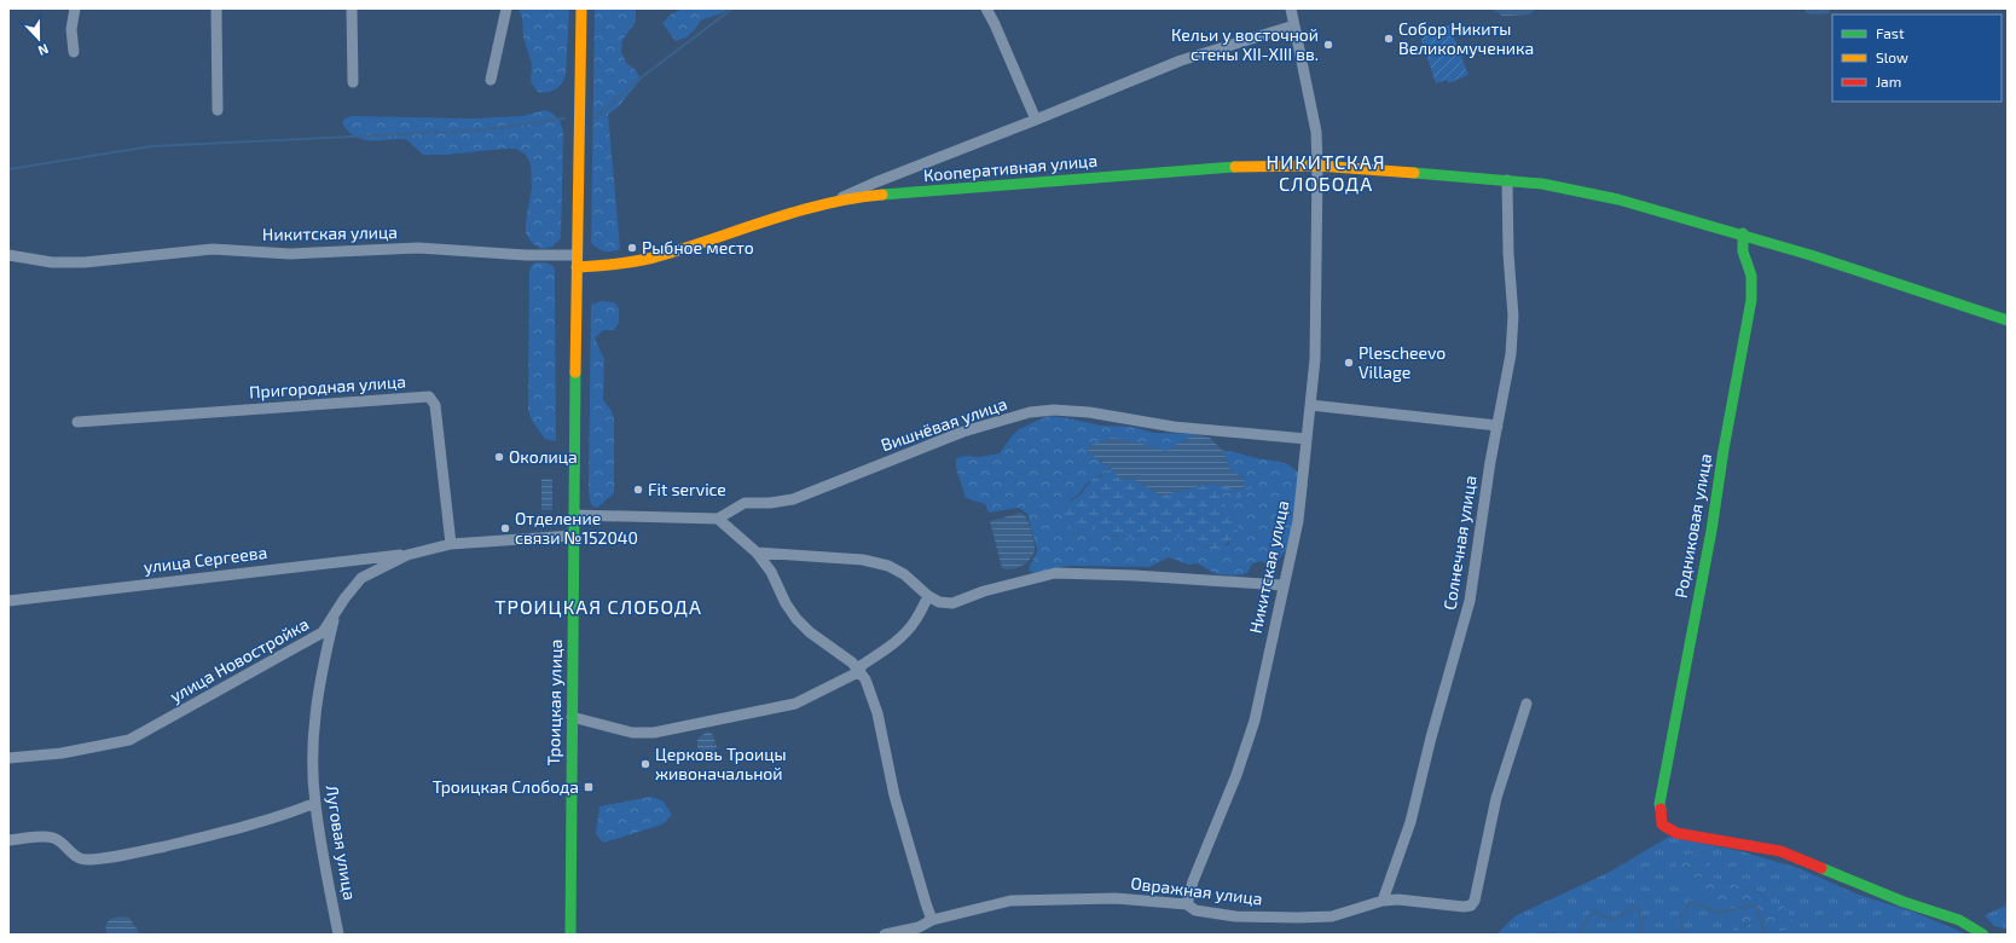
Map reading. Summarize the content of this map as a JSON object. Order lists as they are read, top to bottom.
{
  "streets": {
    "street": [
      "Кооперативная улица",
      "Никитская улица",
      "Пригородная улица",
      "Вишнёвая улица",
      "Родниковая улица",
      "Солнечная улица",
      "улица Сергеева",
      "улица Новостройка",
      "Троицкая улица",
      "Луговая улица",
      "Овражная улица"
    ]
  },
  "crossings": [
    ["Кооперативная улица", "Никитская улица"],
    ["Кооперативная улица", "Родниковая улица"],
    ["Кооперативная улица", "Солнечная улица"],
    ["Кооперативная улица", "Троицкая улица"],
    ["Никитская улица", "Вишнёвая улица"],
    ["Никитская улица", "Троицкая улица"],
    ["Никитская улица", "Овражная улица"],
    ["Пригородная улица", "улица Новостройка"],
    ["Солнечная улица", "Овражная улица"],
    ["улица Сергеева", "улица Новостройка"],
    ["улица Новостройка", "Троицкая улица"],
    ["улица Новостройка", "Луговая улица"]
  ],
  "districts": ["НИКИТСКАЯ СЛОБОДА", "ТРОИЦКАЯ СЛОБОДА"],
  "places": {
    "other": [
      "Собор Никиты Великомученика",
      "Кельи у восточной стены XII-XIII вв.",
      "Рыбное место",
      "Plescheevo Village",
      "Околица",
      "Fit service",
      "Отделение связи №152040",
      "Церковь Троицы живоначальной"
    ],
    "transit": ["Троицкая Слобода"]
  },
  "legend": ["Fast", "Slow", "Jam"],
  "north": "bottom"
}
